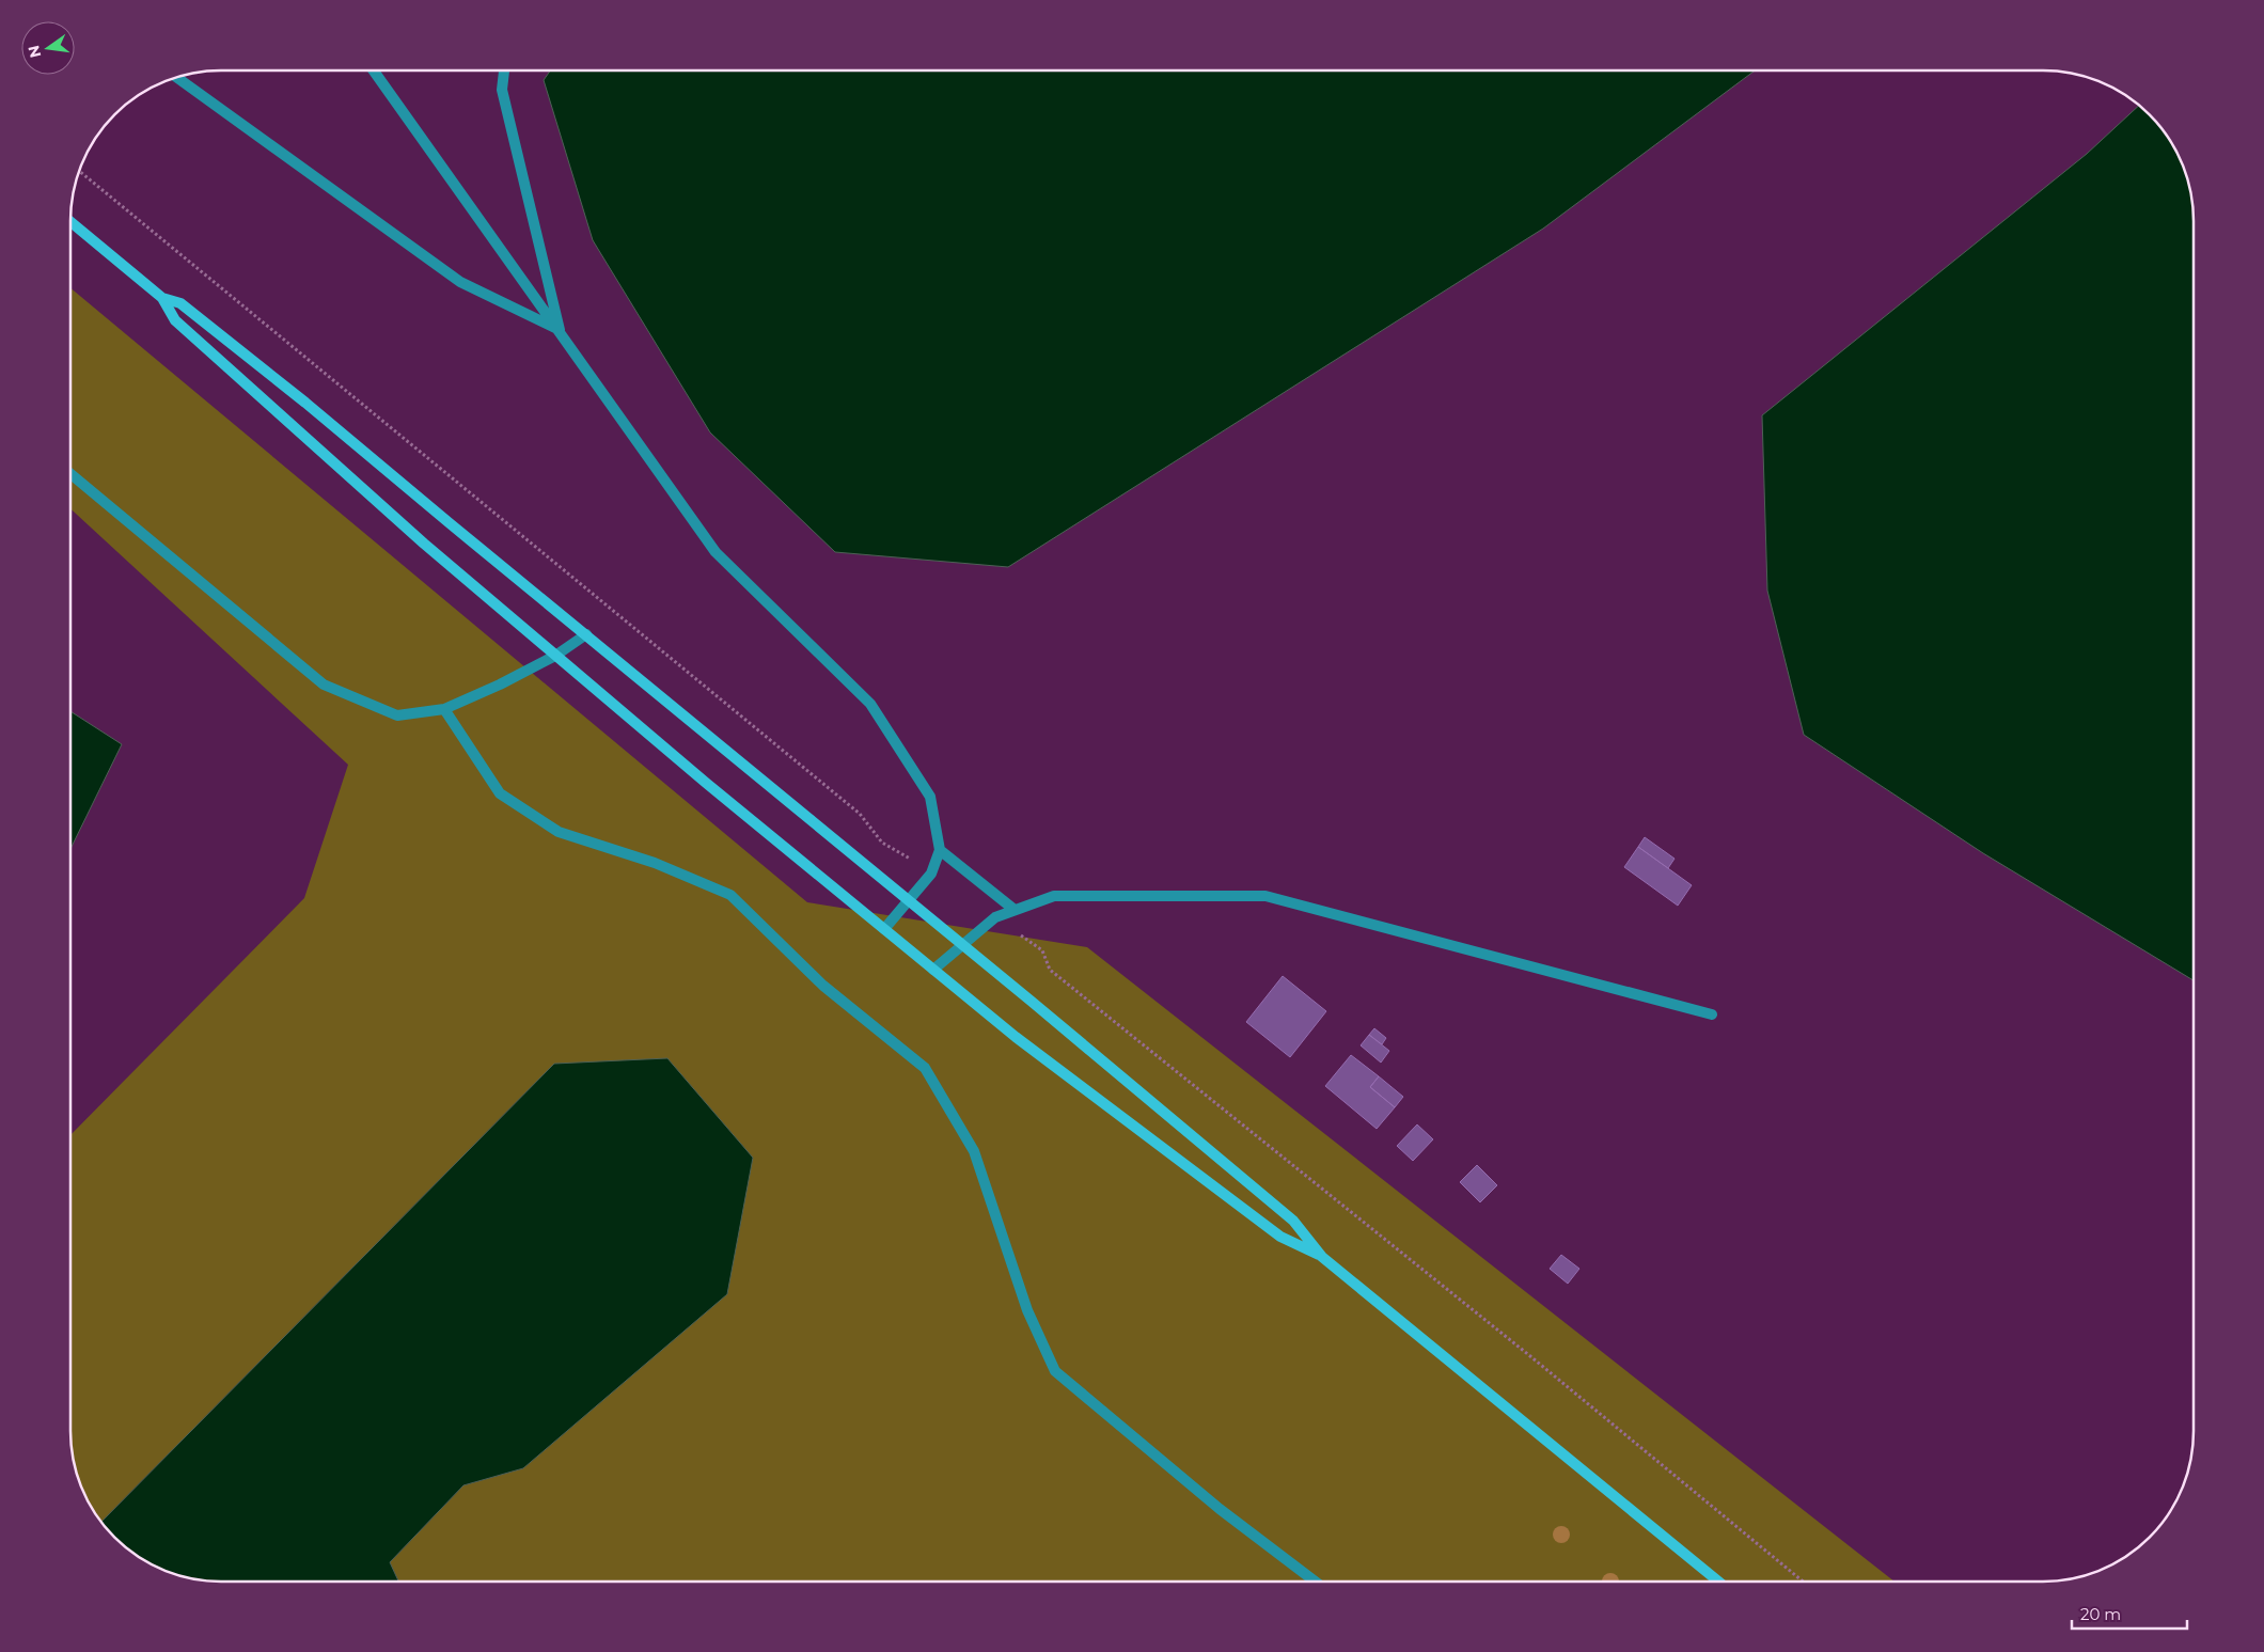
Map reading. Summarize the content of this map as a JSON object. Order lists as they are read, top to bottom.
{
  "scale_bar": "20 m",
  "north": "left"
}
